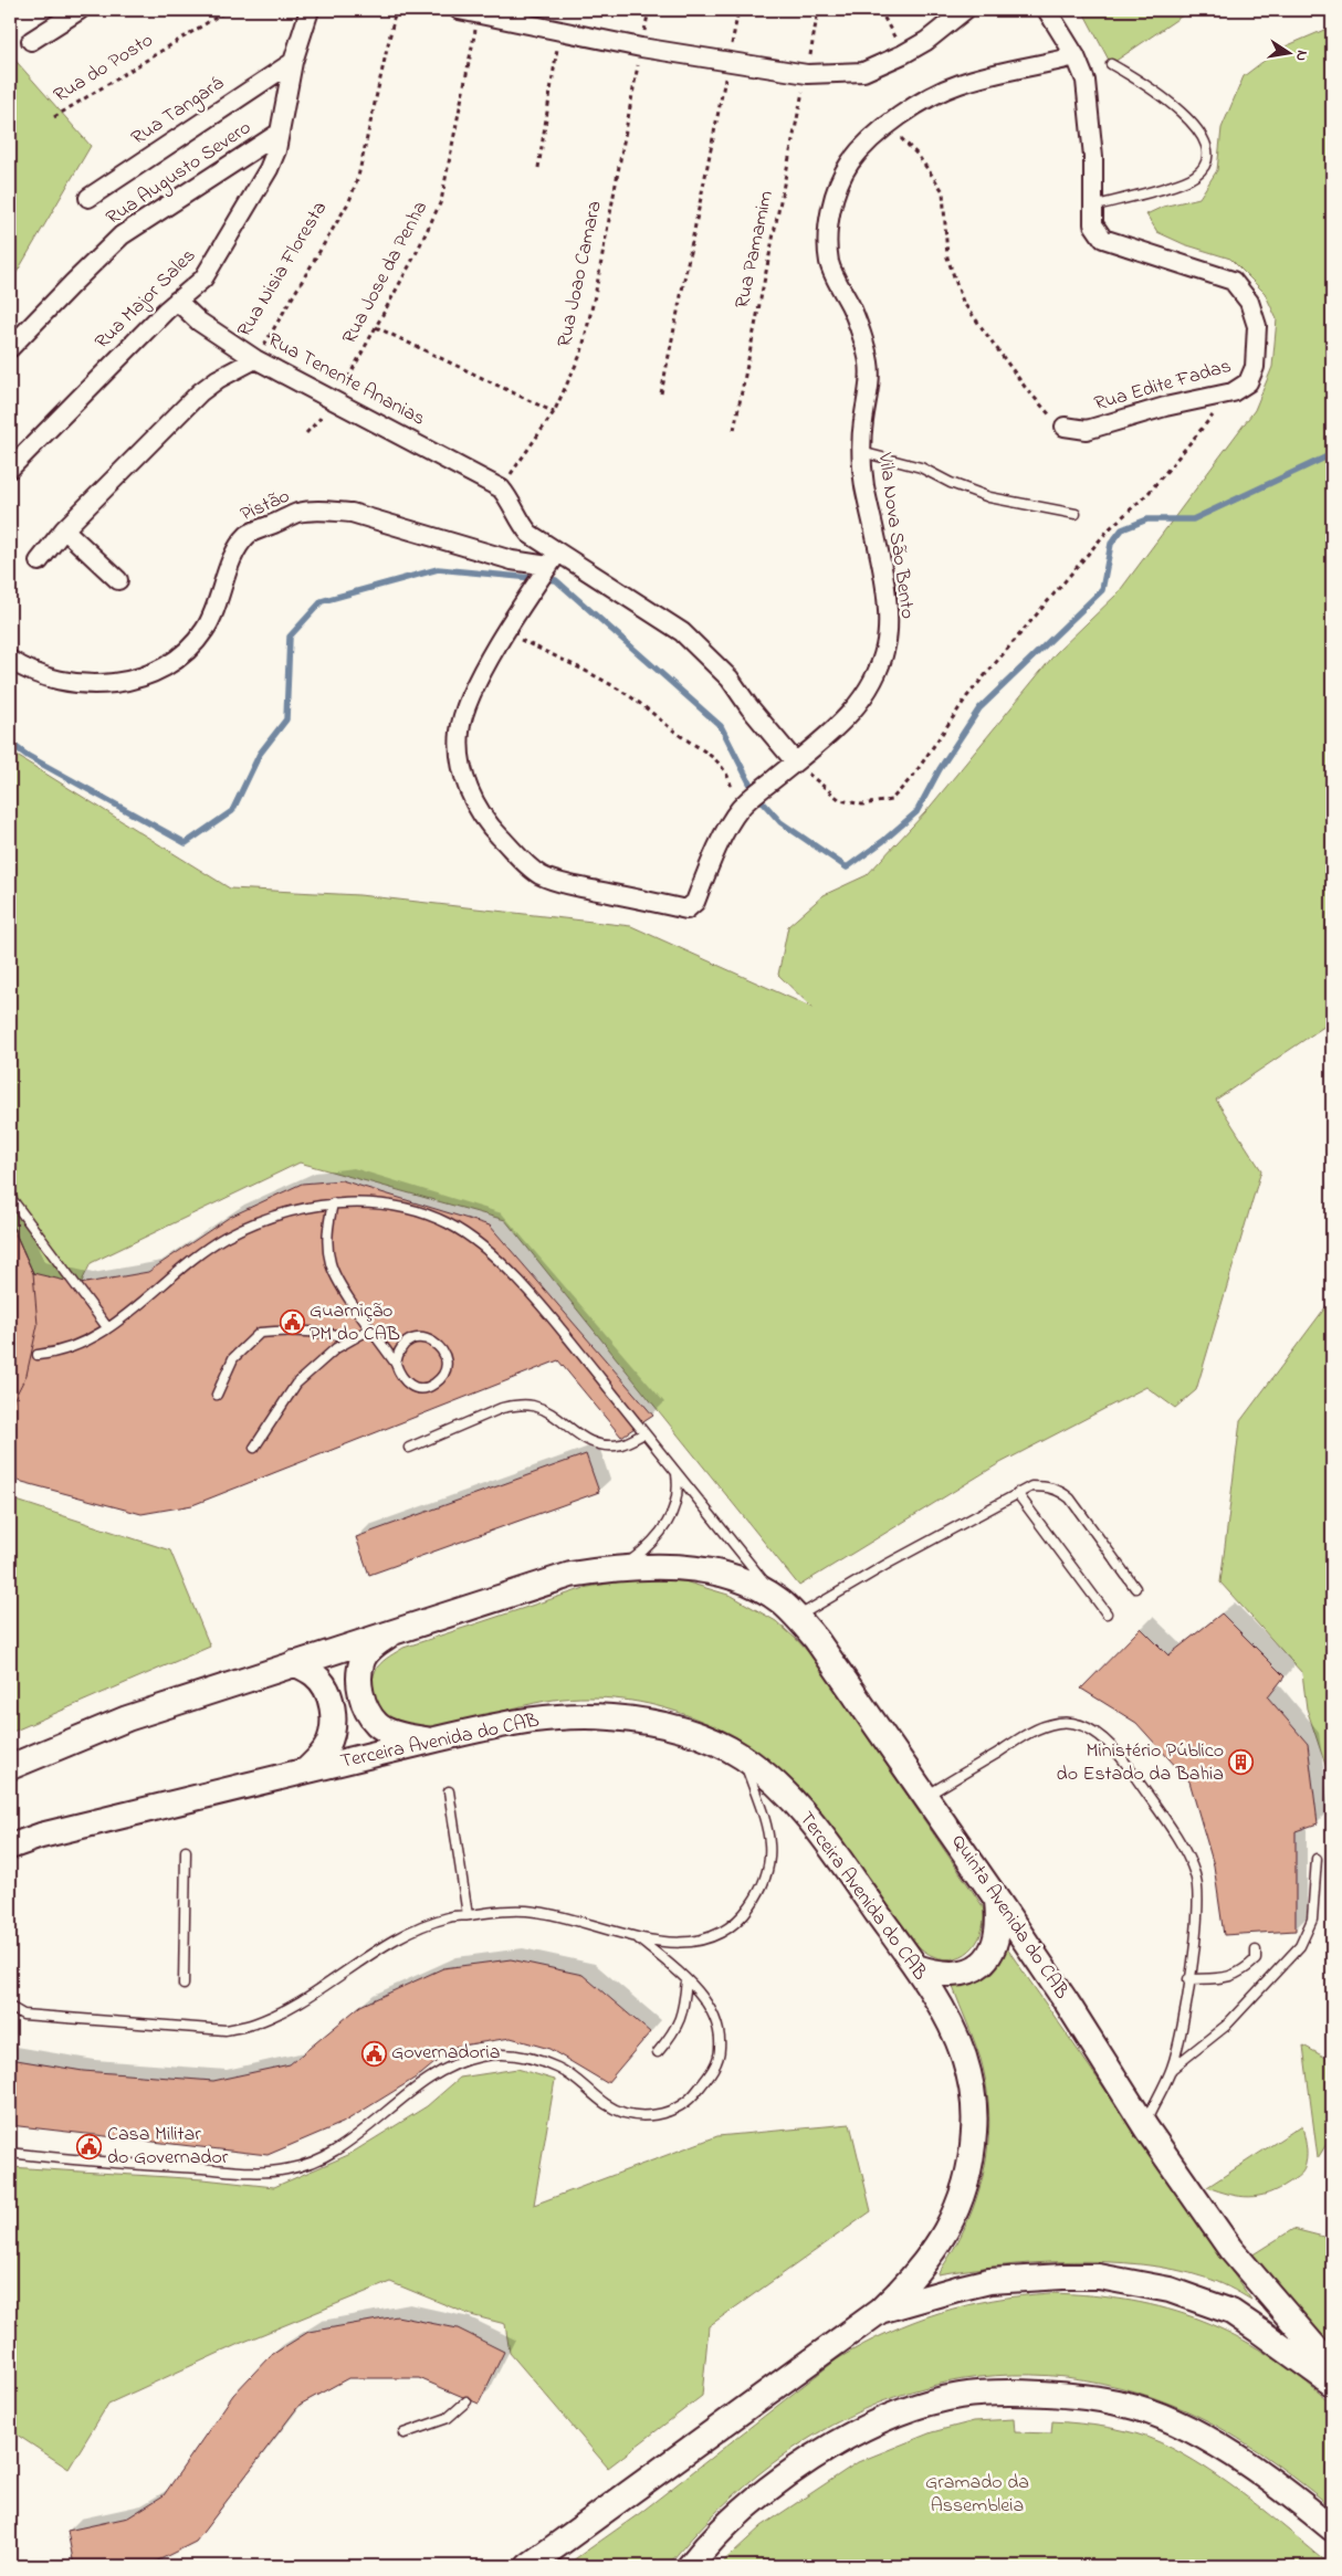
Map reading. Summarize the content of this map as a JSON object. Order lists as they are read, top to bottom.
{
  "streets": {
    "main road": ["Terceira Avenida do CAB", "Quinta Avenida do CAB"],
    "street": [
      "Rua Tangará",
      "Rua Augusto Severo",
      "Rua Nisia Floresta",
      "Rua Major Sales",
      "Rua Tenente Ananias",
      "Rua Edite Fadas",
      "Pistão",
      "Vila Nova São Bento"
    ],
    "path": [
      "Rua do Posto",
      "Rua Pamamim",
      "Rua Jose da Penha",
      "Rua Joao Camara"
    ]
  },
  "crossings": [
    ["Rua Tangará", "Rua Major Sales"],
    ["Rua Augusto Severo", "Rua Major Sales"],
    ["Rua Nisia Floresta", "Rua Tenente Ananias"],
    ["Rua Jose da Penha", "Rua Tenente Ananias"],
    ["Rua Joao Camara", "Rua Tenente Ananias"],
    ["Rua Major Sales", "Rua Tenente Ananias"],
    ["Rua Edite Fadas", "Vila Nova São Bento"]
  ],
  "parks": ["Gramado da Assembleia"],
  "places": {
    "public building": ["Guarnição PM do CAB", "Governadoria", "Casa Militar do Governador"],
    "building": ["Ministério Público do Estado da Bahia"]
  },
  "north": "right"
}
